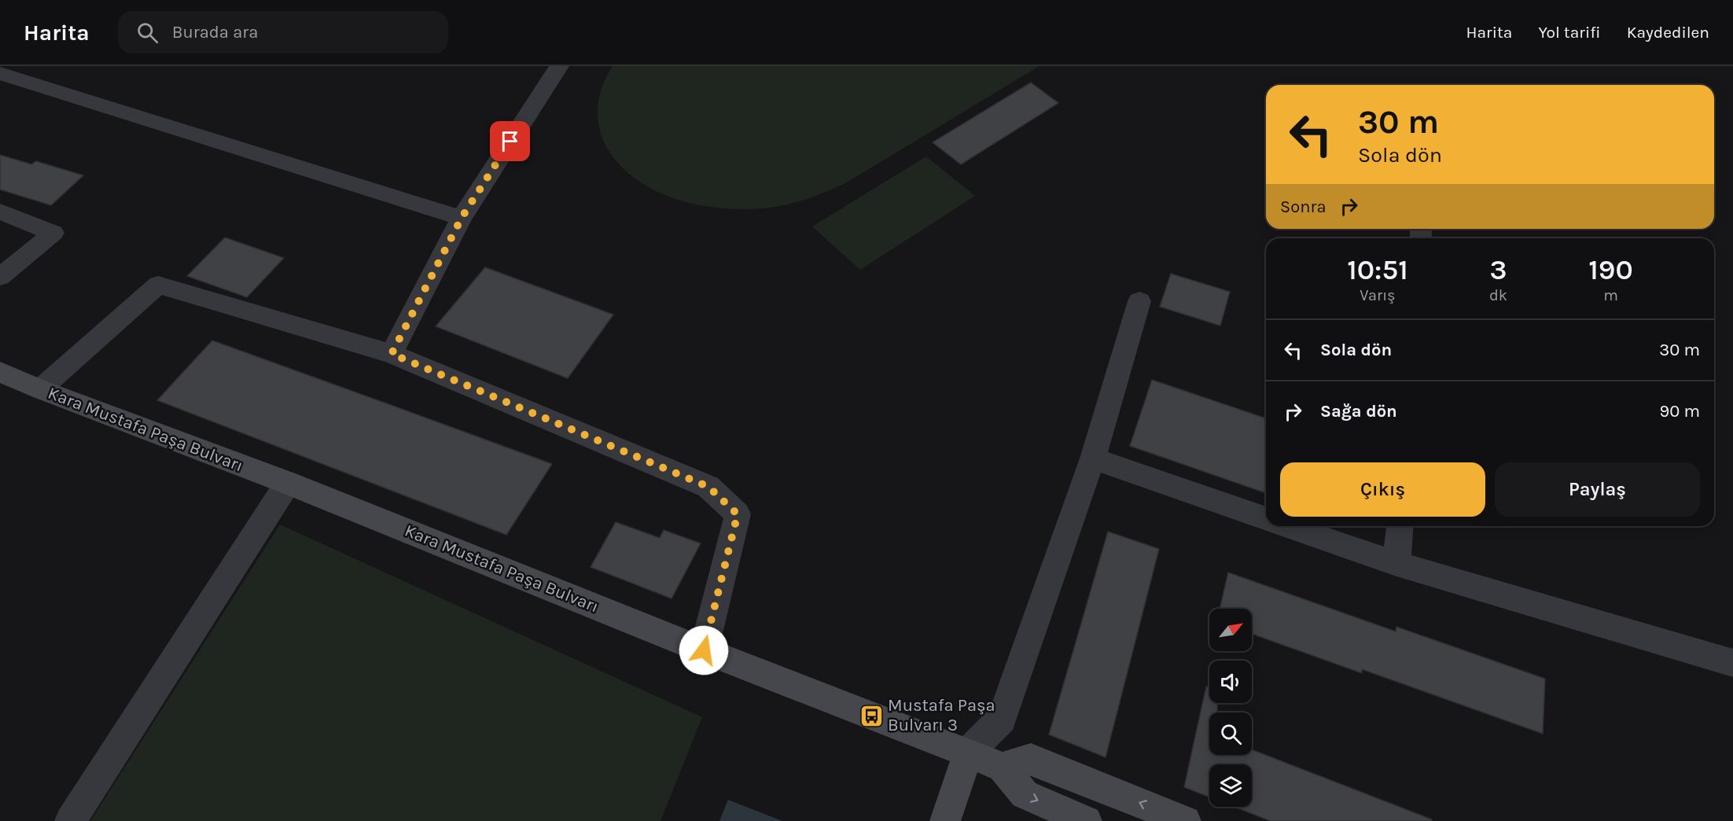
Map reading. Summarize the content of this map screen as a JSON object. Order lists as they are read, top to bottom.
{
  "streets": {
    "main road": ["Kara Mustafa Paşa Bulvarı"]
  },
  "places": {
    "bus stop": ["Mustafa Paşa Bulvarı 3"]
  },
  "north": "top right",
  "page": {
    "header": "Harita",
    "search": "Burada ara",
    "nav": ["Harita", "Yol tarifi", "Kaydedilen"],
    "turn": ["30 m", "Sola dön"],
    "then": "Sonra",
    "eta": [
      "10:51",
      "Varış",
      "3",
      "dk",
      "190",
      "m"
    ],
    "list": [
      {
        "name": "Sola dön",
        "value": "30 m"
      },
      {
        "name": "Sağa dön",
        "value": "90 m"
      }
    ],
    "buttons": ["Çıkış", "Paylaş"]
  }
}
